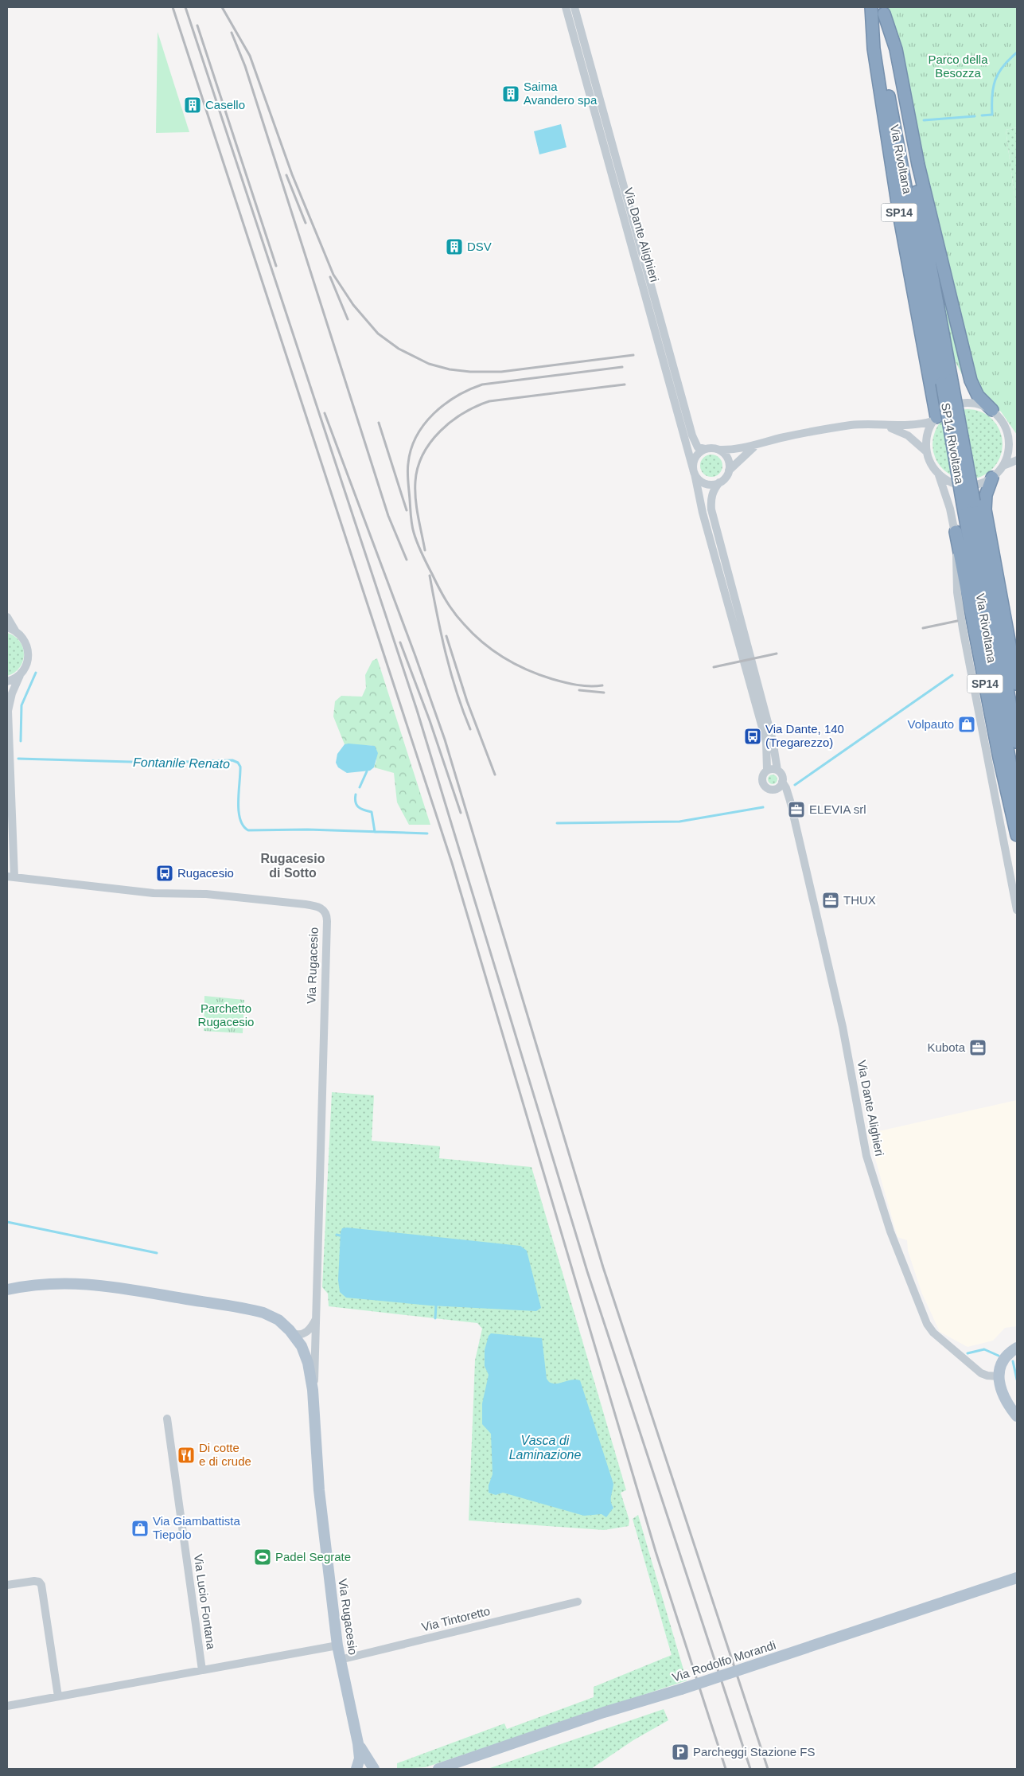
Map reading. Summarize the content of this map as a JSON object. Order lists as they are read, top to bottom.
{
  "streets": {
    "highway": ["Via Rivoltana", "SP14", "SP14 Rivoltana"],
    "main road": ["Via Rugacesio", "Via Rodolfo Morandi"],
    "street": ["Via Dante Alighieri", "Via Lucio Fontana", "Via Tintoretto"]
  },
  "crossings": [
    ["Via Rivoltana", "SP14"],
    ["Via Rivoltana", "SP14 Rivoltana"],
    ["Via Rugacesio", "Via Tintoretto"]
  ],
  "districts": ["Rugacesio di Sotto"],
  "water": ["Fontanile Renato", "Vasca di Laminazione"],
  "parks": ["Parco della Besozza", "Parchetto Rugacesio"],
  "places": {
    "building": ["Saima Avandero spa", "Casello", "DSV"],
    "shop": ["Volpauto", "Via Giambattista Tiepolo"],
    "bus stop": ["Via Dante, 140 (Tregarezzo)", "Rugacesio"],
    "office": ["ELEVIA srl", "THUX", "Kubota"],
    "restaurant": ["Di cotte e di crude"],
    "sports": ["Padel Segrate"],
    "parking": ["Parcheggi Stazione FS"]
  }
}
